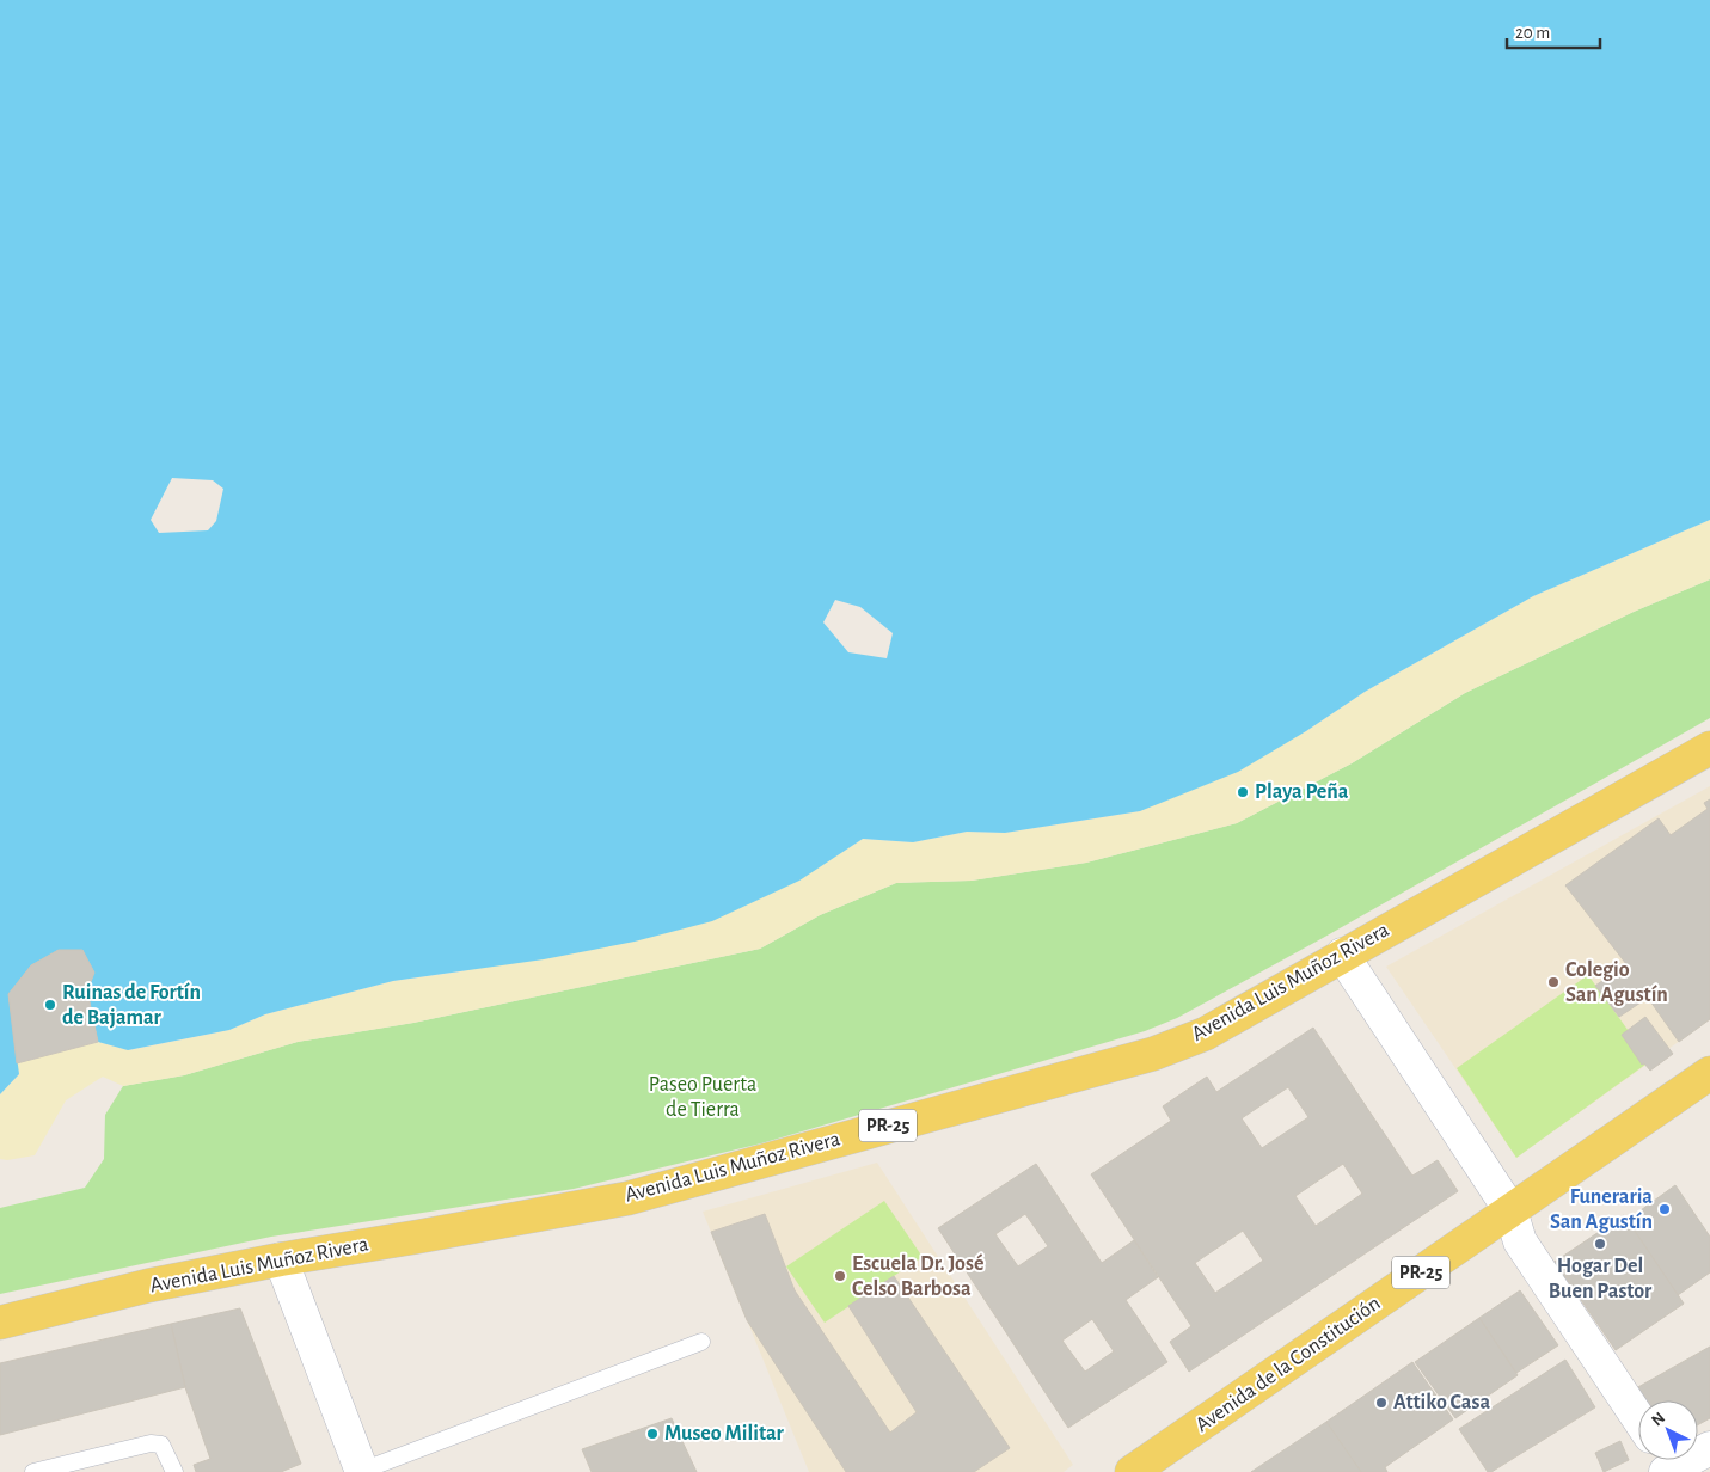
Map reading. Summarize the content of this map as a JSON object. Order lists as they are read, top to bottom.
{
  "streets": {
    "main road": ["Avenida Luis Muñoz Rivera", "PR-25", "Avenida de la Constitución"]
  },
  "parks": ["Paseo Puerta de Tierra"],
  "places": [
    "Playa Peña",
    "Colegio San Agustín",
    "Ruinas de Fortín de Bajamar",
    "Funeraria San Agustín",
    "Hogar Del Buen Pastor",
    "Escuela Dr. José Celso Barbosa",
    "Attiko Casa",
    "Museo Militar"
  ],
  "scale_bar": "20 m",
  "north": "top left"
}
